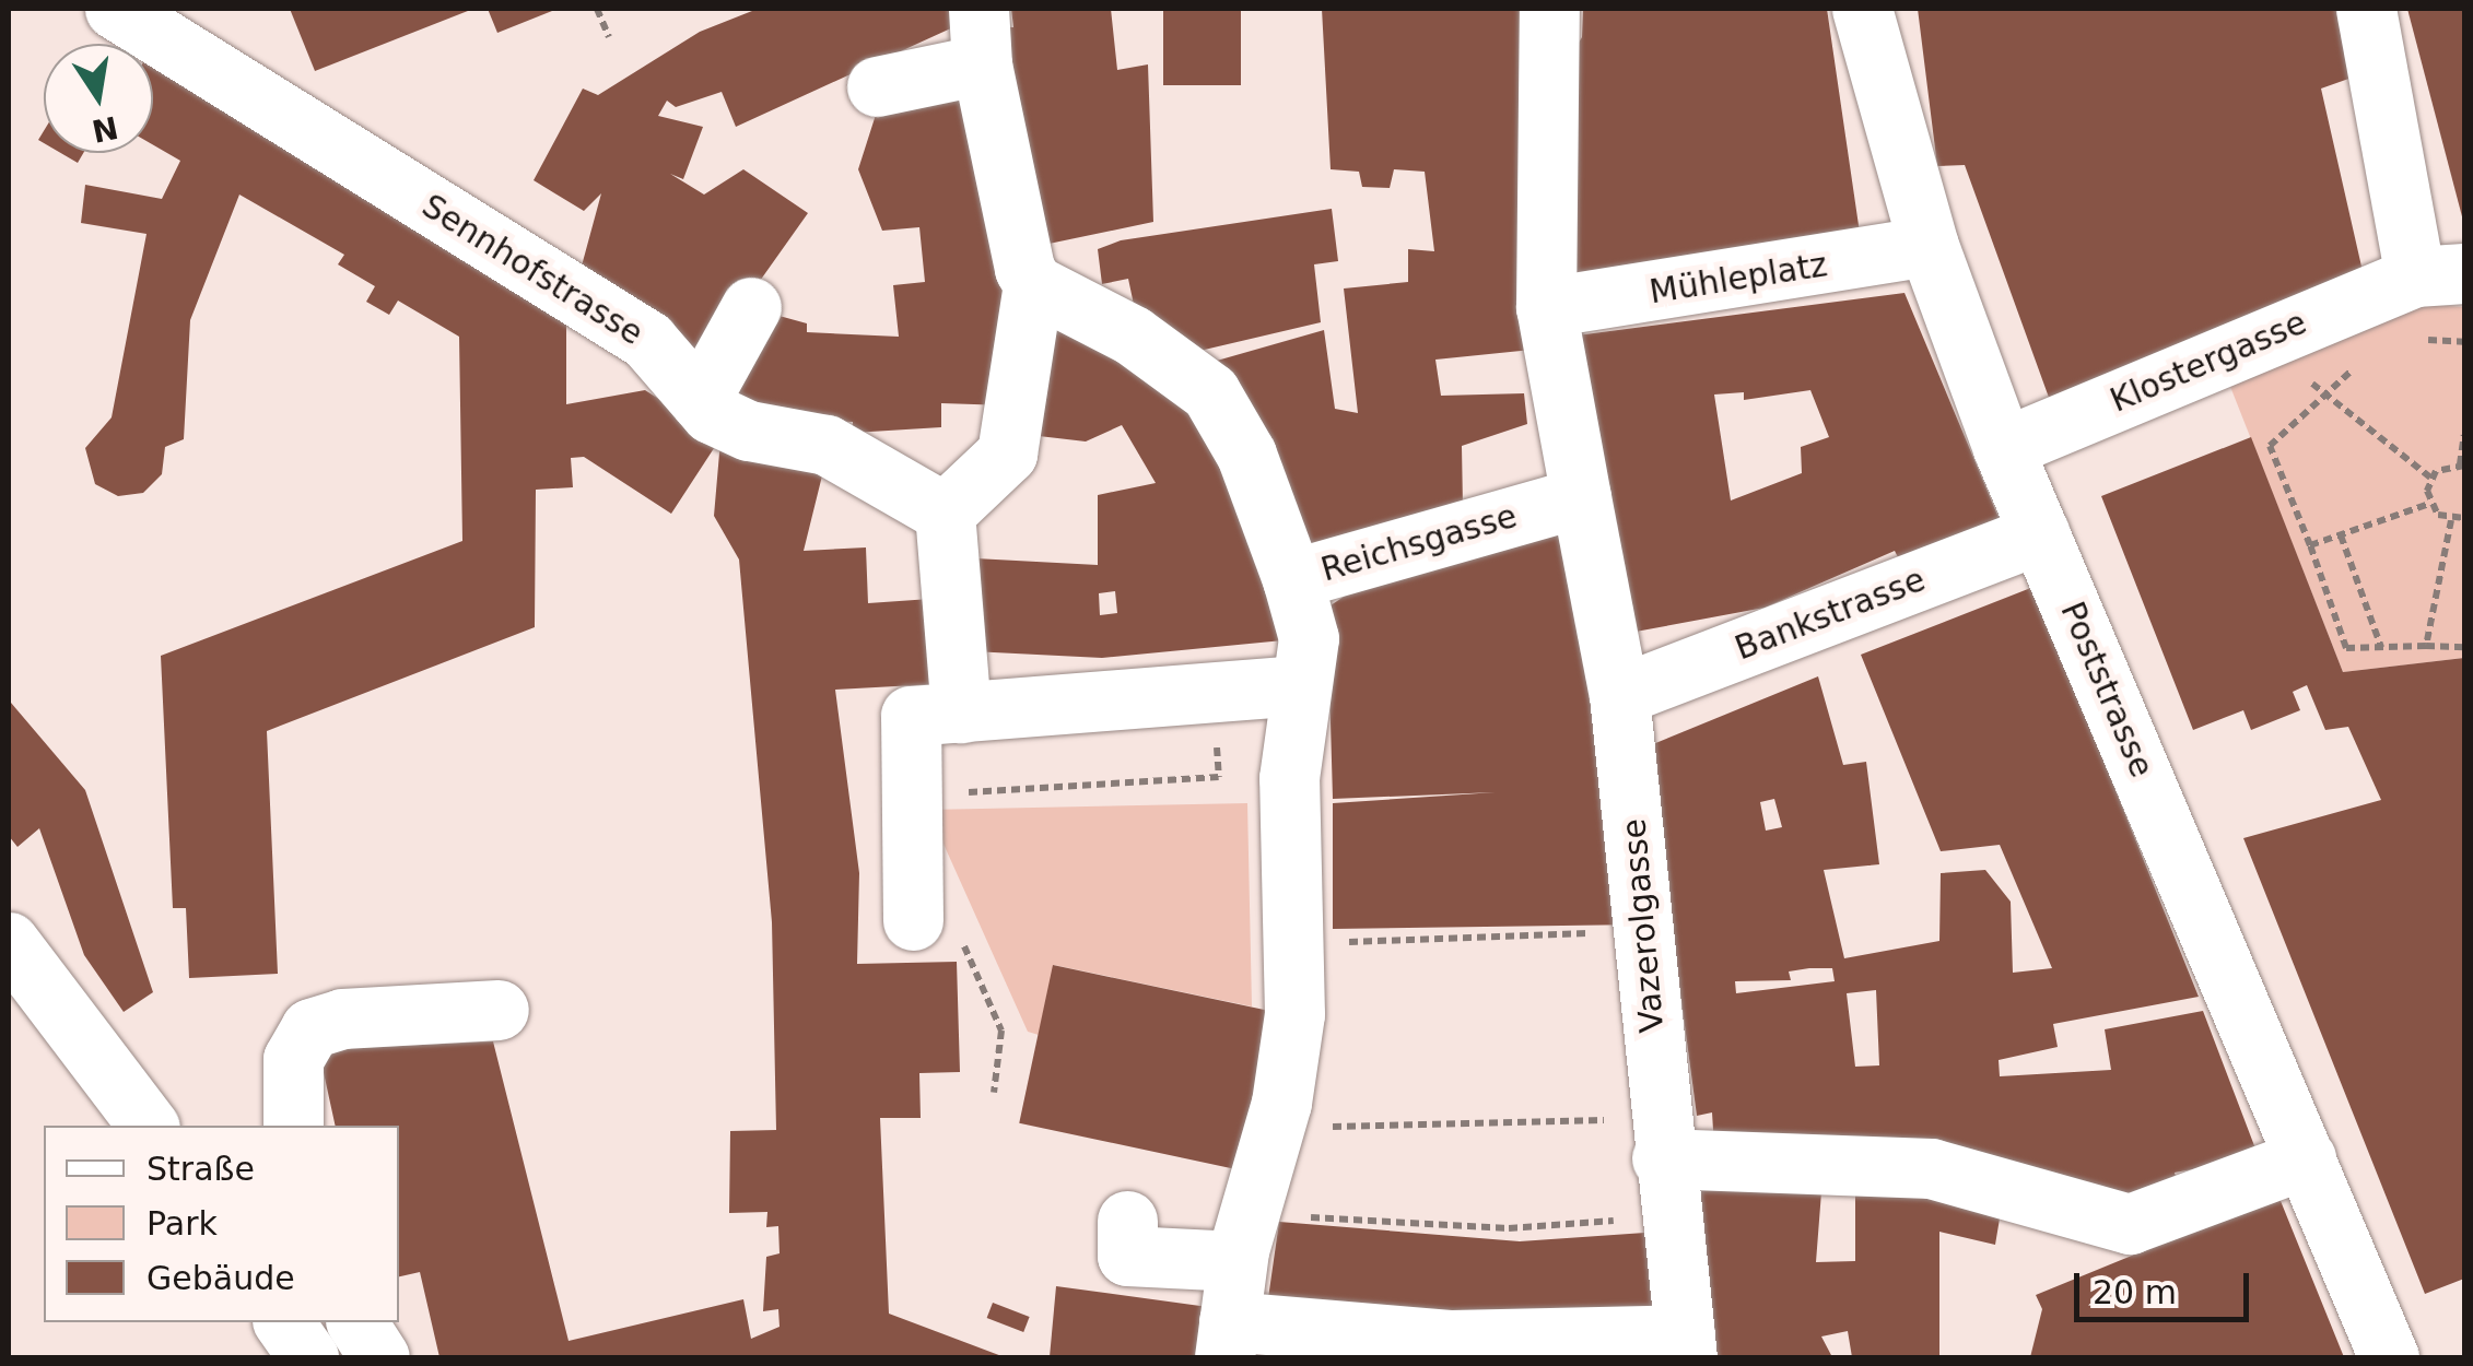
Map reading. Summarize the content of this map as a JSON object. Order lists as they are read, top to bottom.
{
  "streets": {
    "street": [
      "Sennhofstrasse",
      "Mühleplatz",
      "Klostergasse",
      "Reichsgasse",
      "Bankstrasse",
      "Poststrasse",
      "Vazerolgasse"
    ]
  },
  "crossings": [
    ["Mühleplatz", "Poststrasse"],
    ["Klostergasse", "Poststrasse"],
    ["Reichsgasse", "Vazerolgasse"],
    ["Bankstrasse", "Poststrasse"],
    ["Bankstrasse", "Vazerolgasse"]
  ],
  "legend": ["Straße", "Park", "Gebäude"],
  "scale_bar": "20 m",
  "north": "bottom"
}
